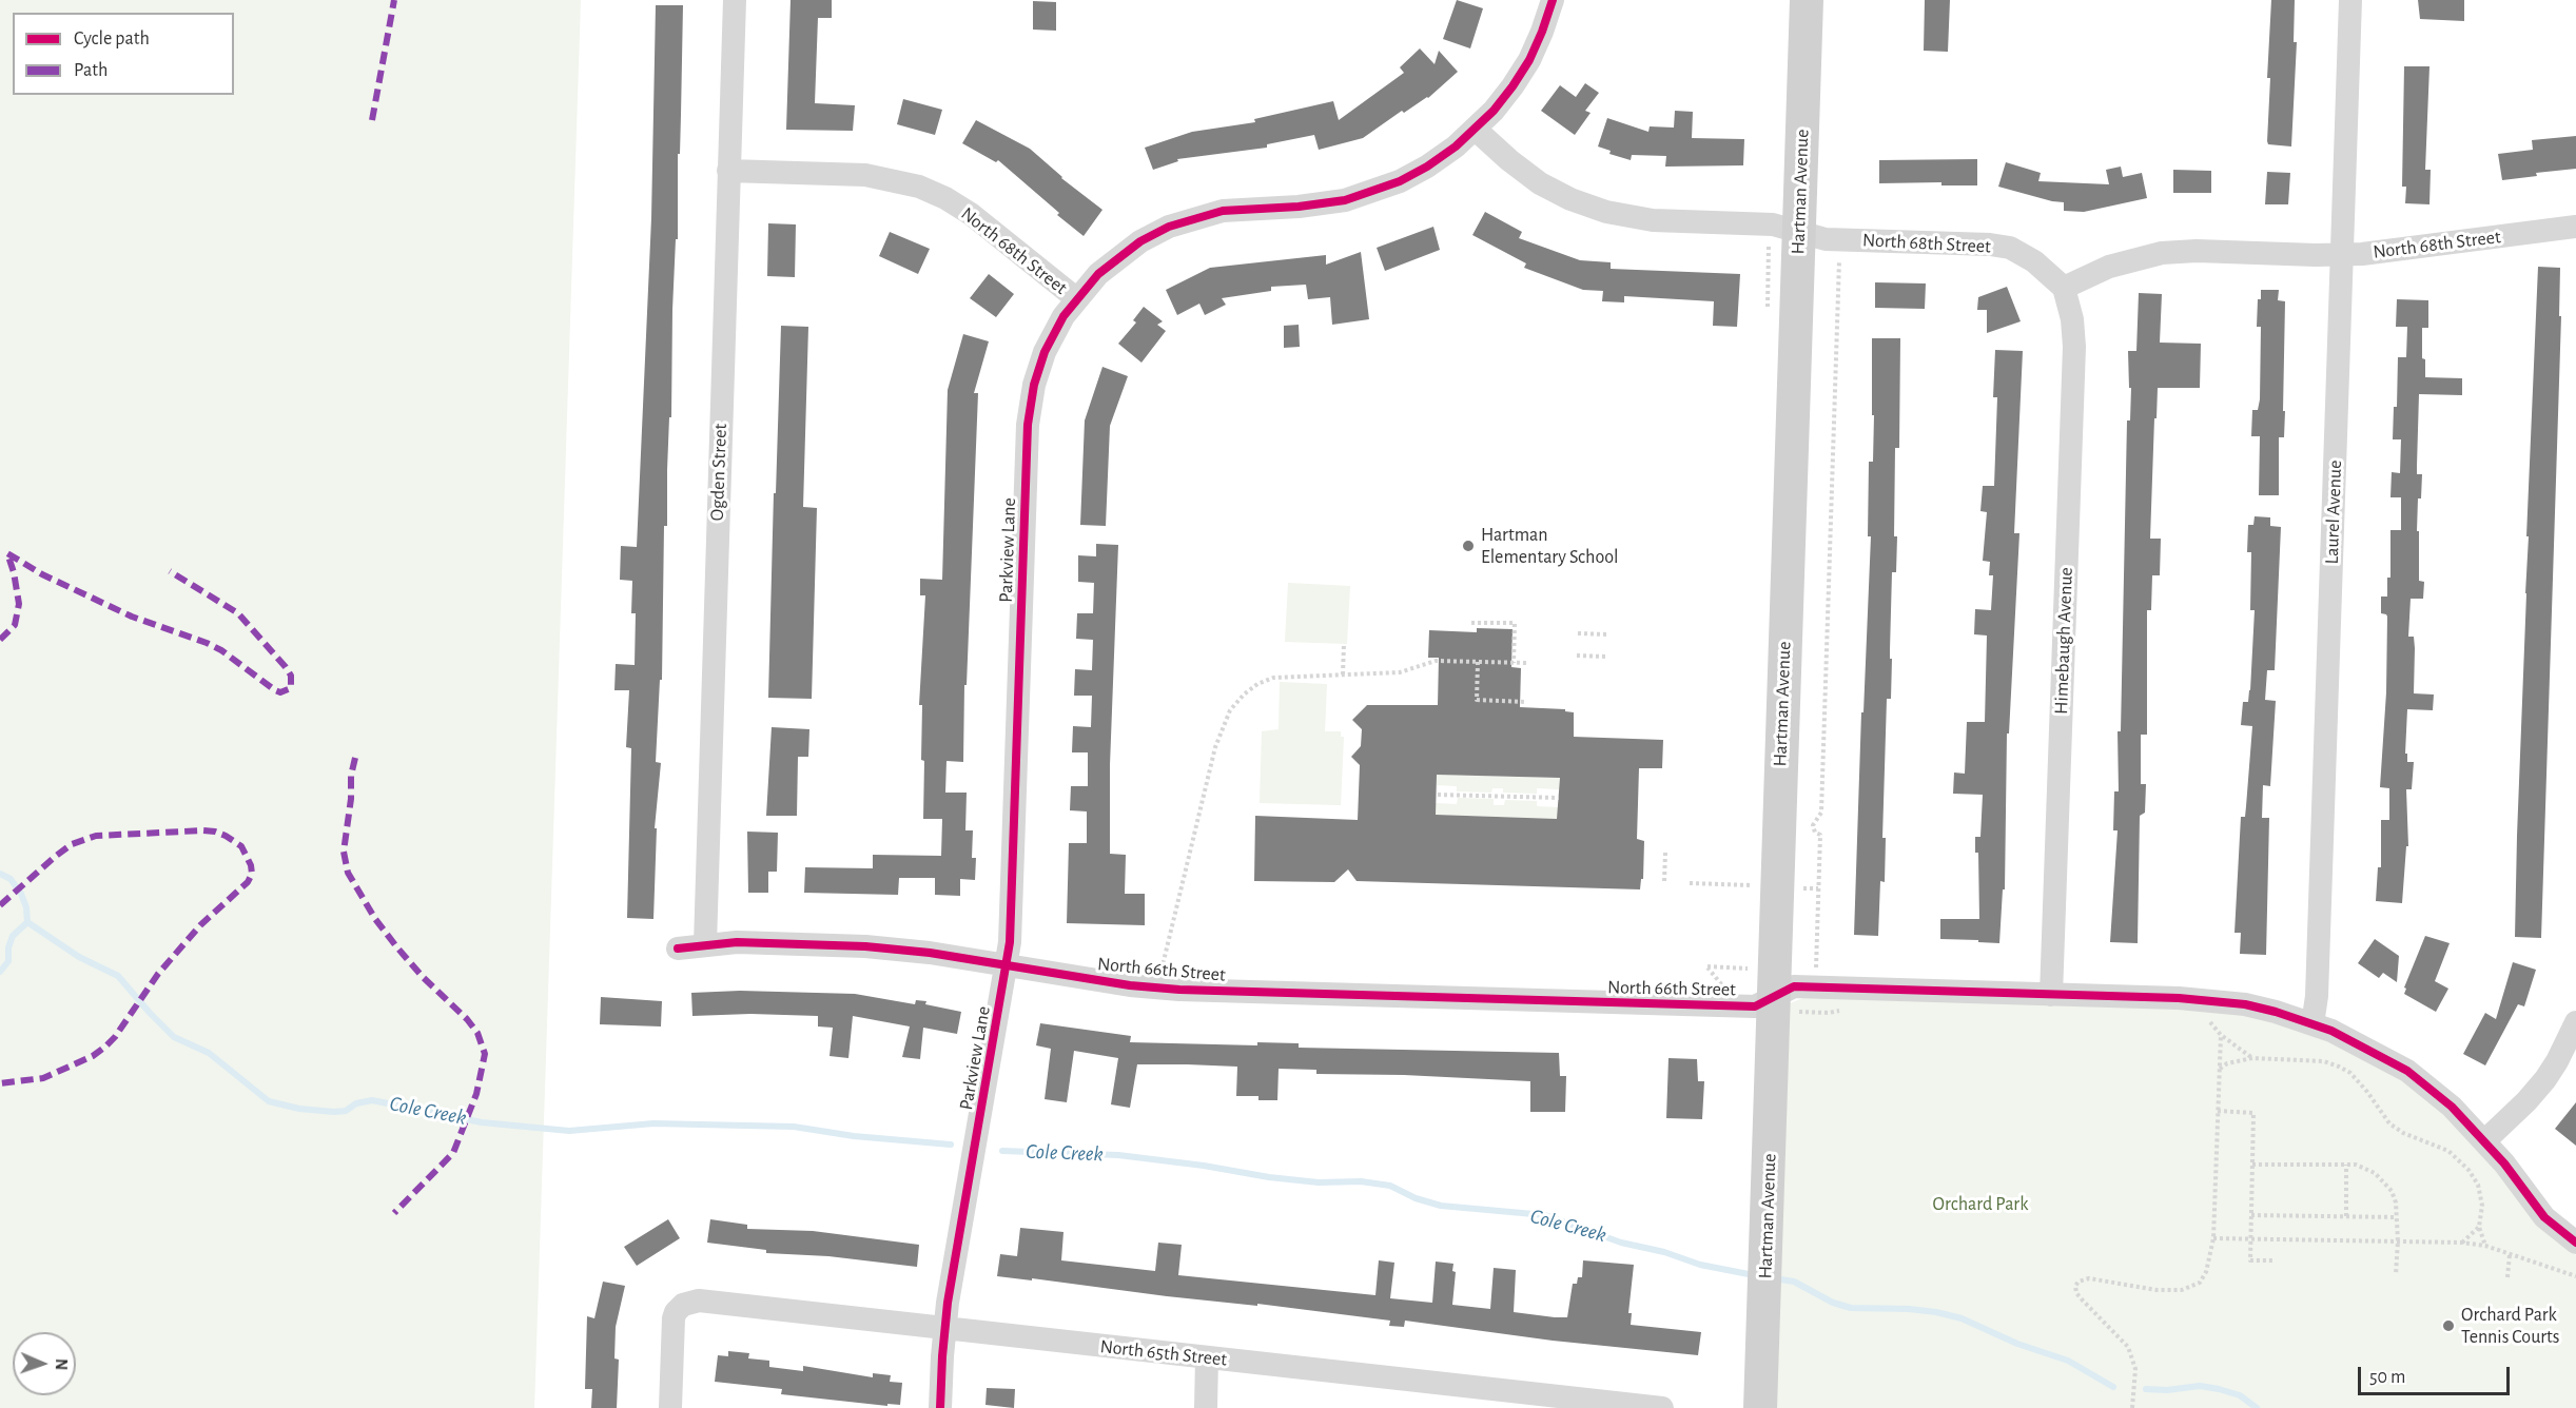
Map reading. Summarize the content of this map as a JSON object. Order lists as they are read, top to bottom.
{
  "streets": {
    "main road": ["Hartman Avenue"],
    "street": [
      "North 68th Street",
      "Ogden Street",
      "Laurel Avenue",
      "Parkview Lane",
      "Himebaugh Avenue",
      "North 66th Street",
      "North 65th Street"
    ]
  },
  "crossings": [
    ["Hartman Avenue", "North 68th Street"],
    ["Hartman Avenue", "North 66th Street"],
    ["North 68th Street", "Ogden Street"],
    ["North 68th Street", "Laurel Avenue"],
    ["North 68th Street", "Parkview Lane"],
    ["North 68th Street", "Himebaugh Avenue"],
    ["Ogden Street", "North 66th Street"],
    ["Laurel Avenue", "North 66th Street"],
    ["Parkview Lane", "North 66th Street"],
    ["Parkview Lane", "North 65th Street"],
    ["Himebaugh Avenue", "North 66th Street"]
  ],
  "water": ["Cole Creek"],
  "parks": ["Orchard Park"],
  "places": ["Hartman Elementary School", "Orchard Park Tennis Courts"],
  "legend": ["Cycle path", "Path"],
  "scale_bar": "50 m",
  "north": "right"
}
